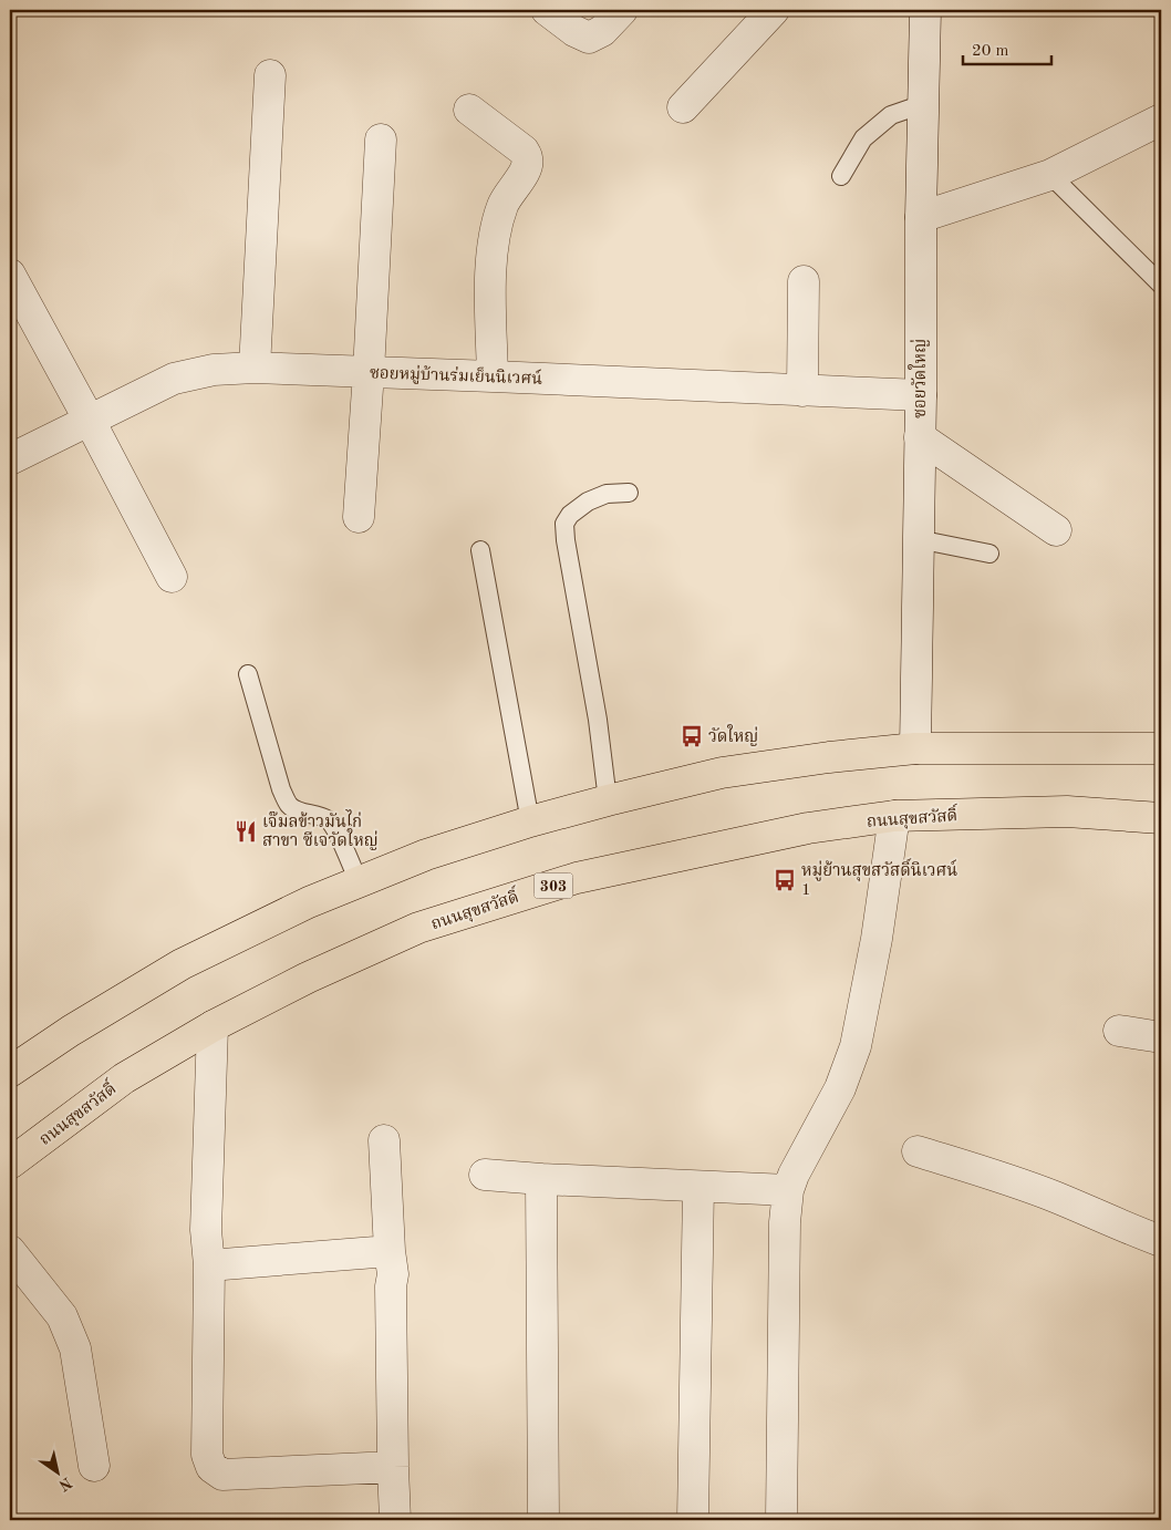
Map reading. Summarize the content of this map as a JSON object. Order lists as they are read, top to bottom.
{
  "streets": {
    "main road": ["ถนนสุขสวัสดิ์", "303"],
    "street": ["ซอยหมู่บ้านร่มเย็นนิเวศน์", "ซอยวัดใหญ่"]
  },
  "crossings": [
    ["ซอยหมู่บ้านร่มเย็นนิเวศน์", "ซอยวัดใหญ่"]
  ],
  "places": {
    "bus stop": ["วัดใหญ่", "หมู่ย้านสุขสวัสดิ์นิเวศน์ 1"],
    "restaurant": ["เจ๊มลข้าวมันไก่ สาขา ซีเจวัดใหญ่"]
  },
  "scale_bar": "20 m",
  "north": "bottom right"
}
